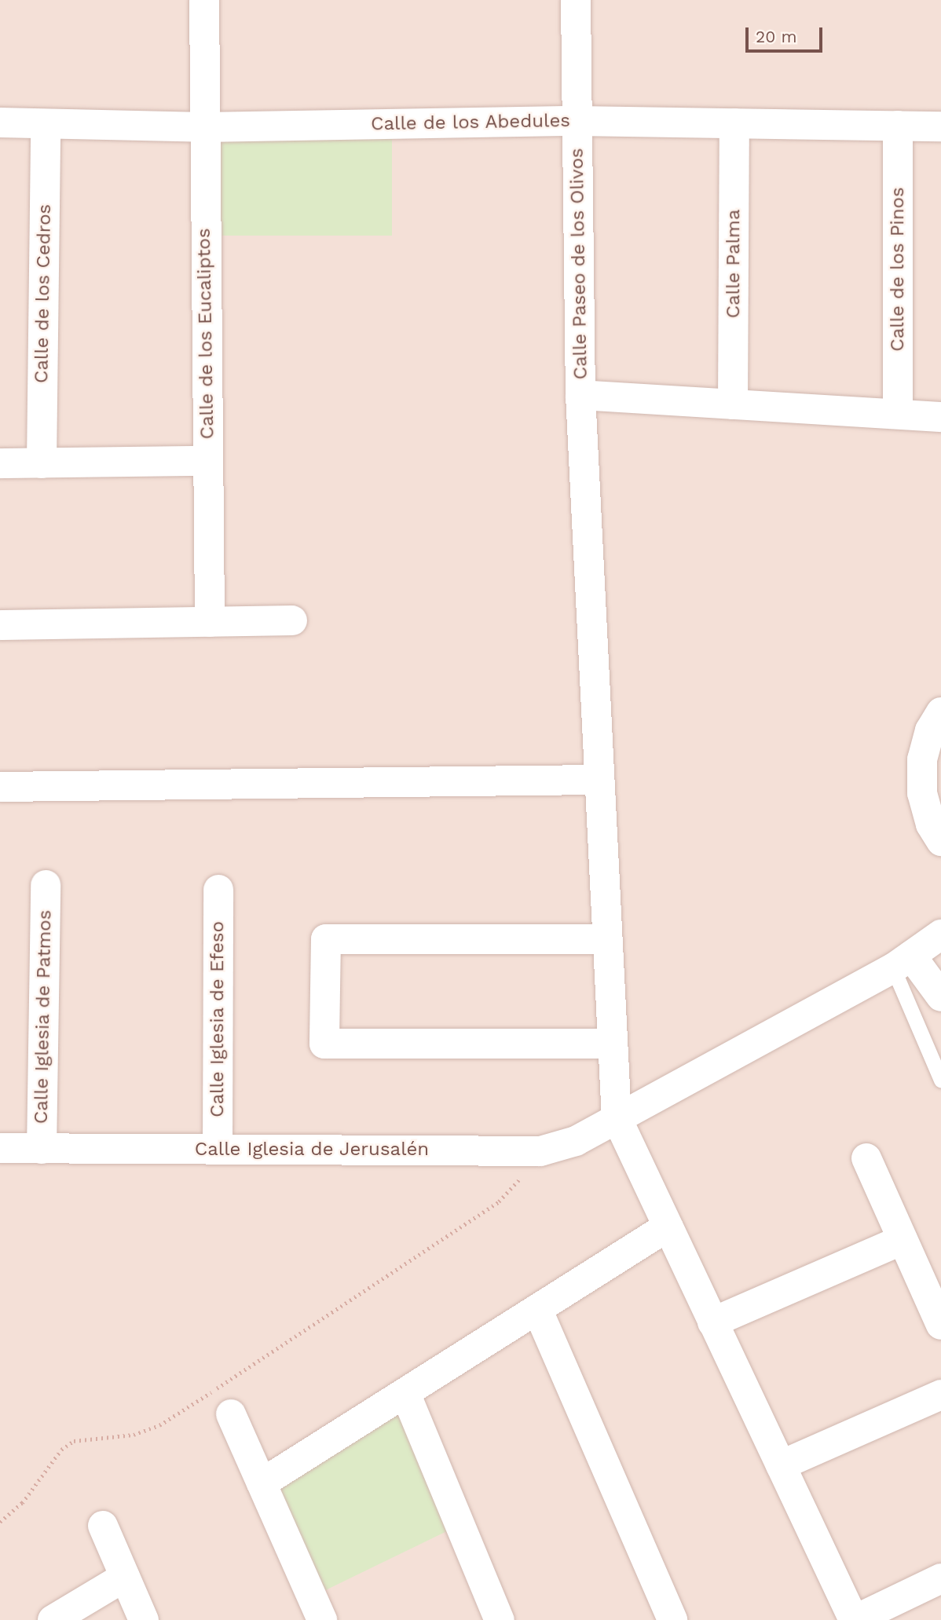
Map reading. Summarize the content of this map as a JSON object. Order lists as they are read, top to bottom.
{
  "streets": {
    "street": [
      "Calle de los Abedules",
      "Calle Paseo de los Olivos",
      "Calle Palma",
      "Calle de los Pinos",
      "Calle de los Cedros",
      "Calle de los Eucaliptos",
      "Calle Iglesia de Patmos",
      "Calle Iglesia de Efeso",
      "Calle Iglesia de Jerusalén"
    ]
  },
  "crossings": [
    ["Calle de los Abedules", "Calle Paseo de los Olivos"],
    ["Calle de los Abedules", "Calle Palma"],
    ["Calle de los Abedules", "Calle de los Pinos"],
    ["Calle de los Abedules", "Calle de los Cedros"],
    ["Calle de los Abedules", "Calle de los Eucaliptos"],
    ["Calle Paseo de los Olivos", "Calle Iglesia de Jerusalén"],
    ["Calle de los Cedros", "Calle de los Eucaliptos"],
    ["Calle Iglesia de Patmos", "Calle Iglesia de Jerusalén"],
    ["Calle Iglesia de Efeso", "Calle Iglesia de Jerusalén"]
  ],
  "scale_bar": "20 m"
}
